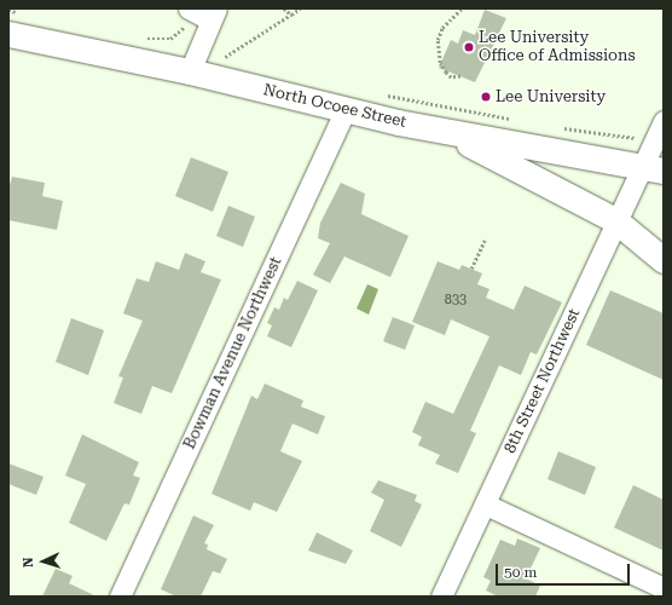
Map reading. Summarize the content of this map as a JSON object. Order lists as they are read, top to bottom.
{
  "streets": {
    "main road": ["North Ocoee Street"],
    "street": ["Bowman Avenue Northwest", "8th Street Northwest"]
  },
  "crossings": [
    ["North Ocoee Street", "Bowman Avenue Northwest"],
    ["North Ocoee Street", "8th Street Northwest"]
  ],
  "places": ["Lee University Office of Admissions", "Lee University"],
  "house_numbers": ["833"],
  "scale_bar": "50 m",
  "north": "left"
}
